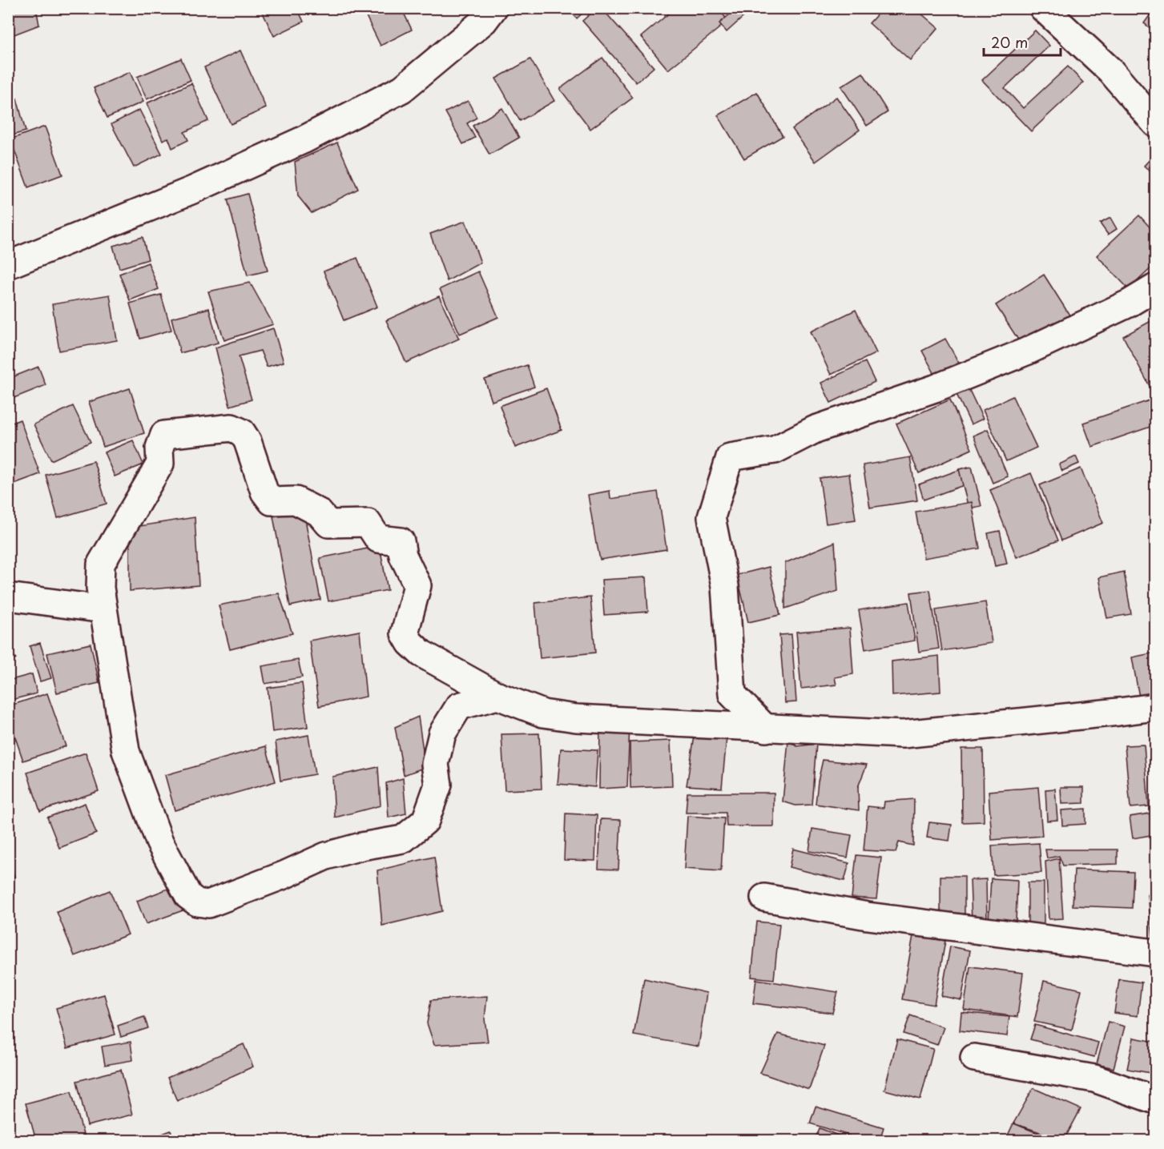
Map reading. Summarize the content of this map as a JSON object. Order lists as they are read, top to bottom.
{
  "scale_bar": "20 m"
}
